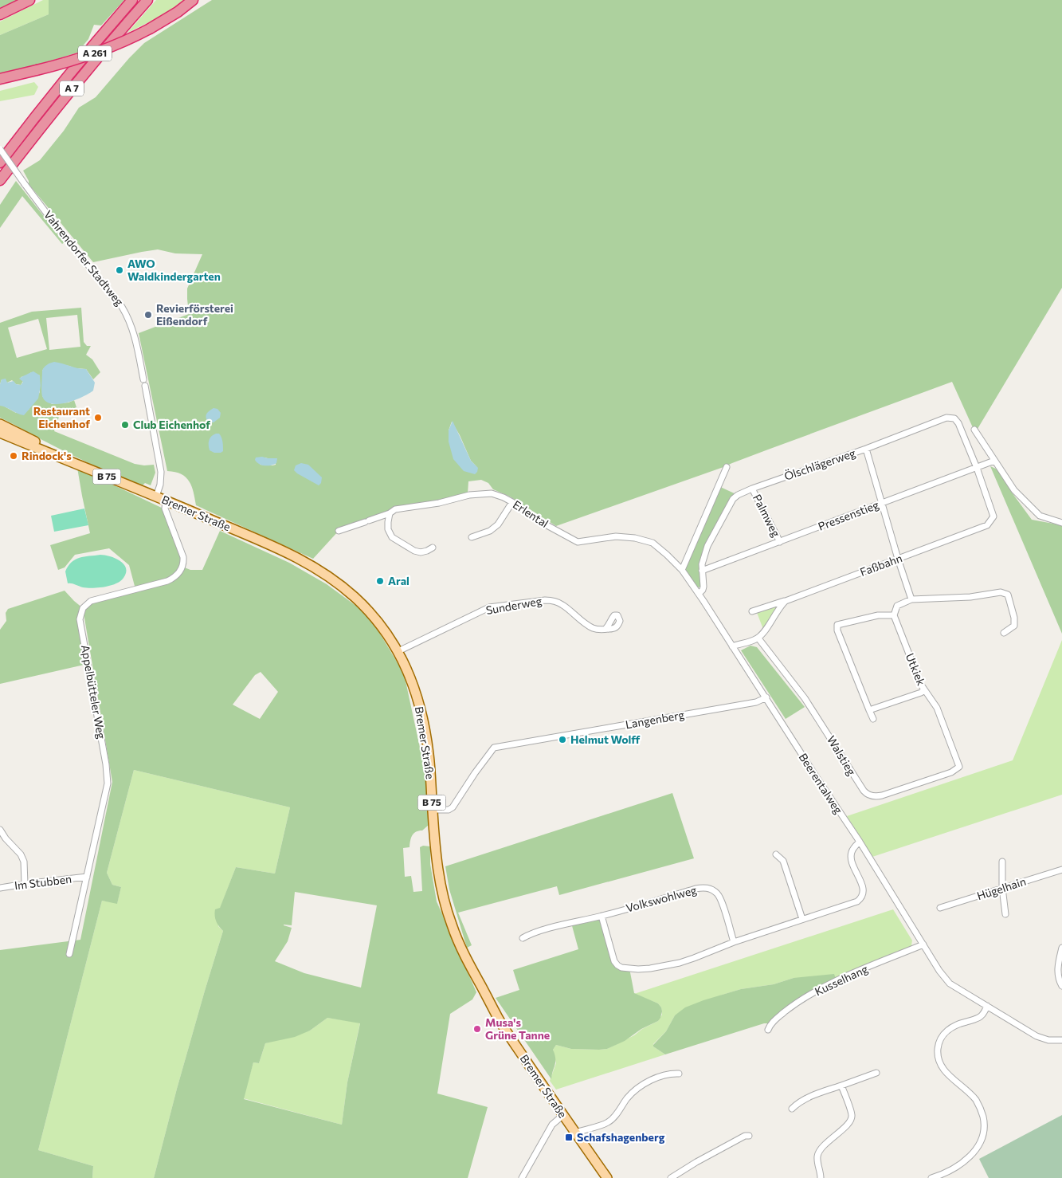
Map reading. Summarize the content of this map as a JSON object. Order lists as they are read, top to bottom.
{
  "streets": {
    "highway": ["A 261", "A 7"],
    "main road": ["B 75", "Bremer Straße"],
    "street": [
      "Vahrendorfer Stadtweg",
      "Ölschlägerweg",
      "Erlental",
      "Palmweg",
      "Pressenstieg",
      "Faßbahn",
      "Sunderweg",
      "Utkiek",
      "Appelbütteler Weg",
      "Langenberg",
      "Walstieg",
      "Beerentalweg",
      "Im Stubben",
      "Hügelhain",
      "Volkswohlweg",
      "Kusselhang"
    ]
  },
  "crossings": [
    ["Ölschlägerweg", "Palmweg"],
    ["Ölschlägerweg", "Pressenstieg"],
    ["Ölschlägerweg", "Faßbahn"],
    ["Ölschlägerweg", "Beerentalweg"],
    ["Bremer Straße", "Sunderweg"],
    ["Bremer Straße", "Appelbütteler Weg"],
    ["Bremer Straße", "Langenberg"],
    ["Erlental", "Beerentalweg"],
    ["Palmweg", "Pressenstieg"],
    ["Pressenstieg", "Faßbahn"],
    ["Utkiek", "Walstieg"],
    ["Appelbütteler Weg", "Im Stubben"],
    ["Langenberg", "Beerentalweg"],
    ["Beerentalweg", "Kusselhang"]
  ],
  "places": {
    "other": [
      "AWO Waldkindergarten",
      "Revierförsterei Eißendorf",
      "Restaurant Eichenhof",
      "Club Eichenhof",
      "Rindock's",
      "Aral",
      "Helmut Wolff",
      "Musa's Grüne Tanne"
    ],
    "transit": ["Schafshagenberg"]
  }
}
